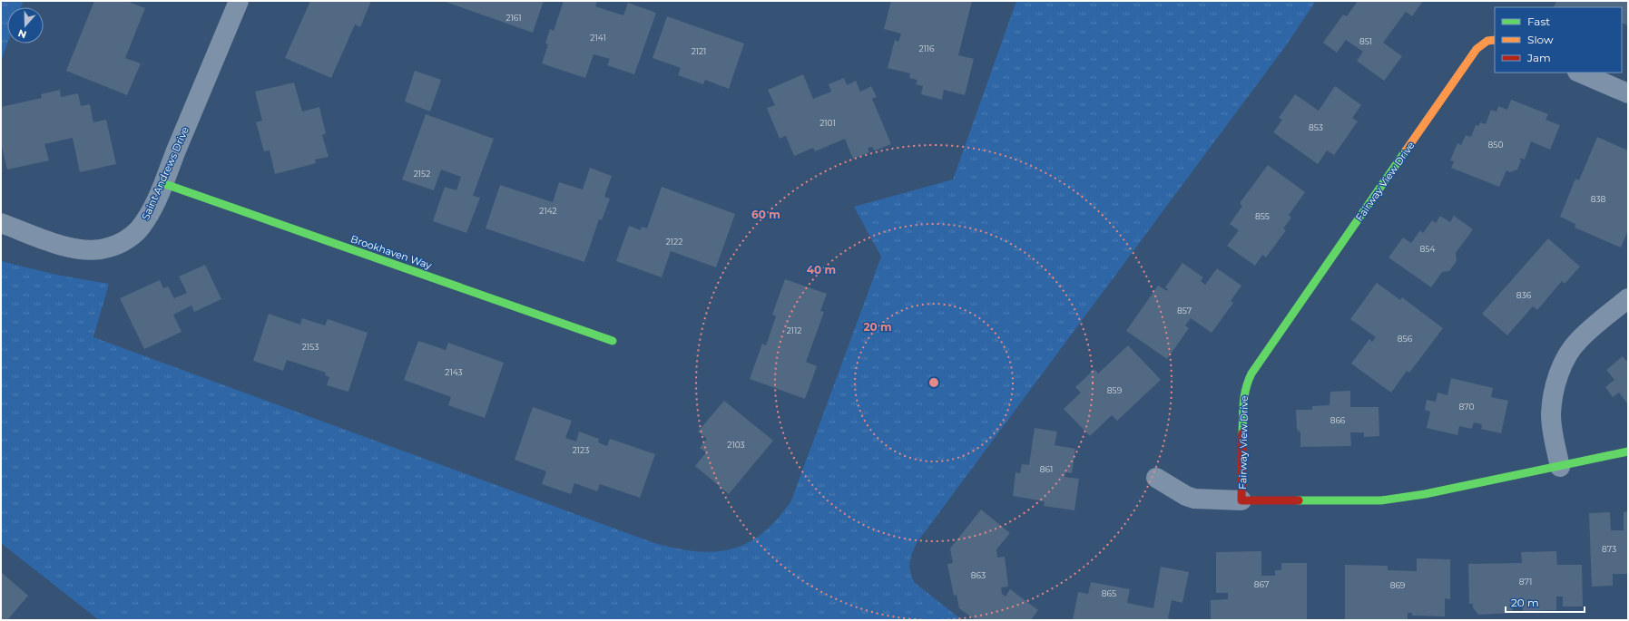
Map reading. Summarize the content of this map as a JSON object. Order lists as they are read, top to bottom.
{
  "streets": {
    "street": ["Saint Andrews Drive", "Fairway View Drive", "Brookhaven Way"]
  },
  "crossings": [
    ["Saint Andrews Drive", "Brookhaven Way"]
  ],
  "house_numbers": [
    "2161",
    "2141",
    "851",
    "2116",
    "2121",
    "2101",
    "853",
    "850",
    "2152",
    "838",
    "2142",
    "855",
    "2122",
    "854",
    "836",
    "857",
    "2112",
    "856",
    "2153",
    "2143",
    "859",
    "870",
    "866",
    "2103",
    "2123",
    "861",
    "873",
    "863",
    "871",
    "867",
    "869",
    "865"
  ],
  "legend": ["Fast", "Slow", "Jam"],
  "scale_bar": "20 m",
  "north": "bottom",
  "rings": ["60 m", "40 m", "20 m"]
}
